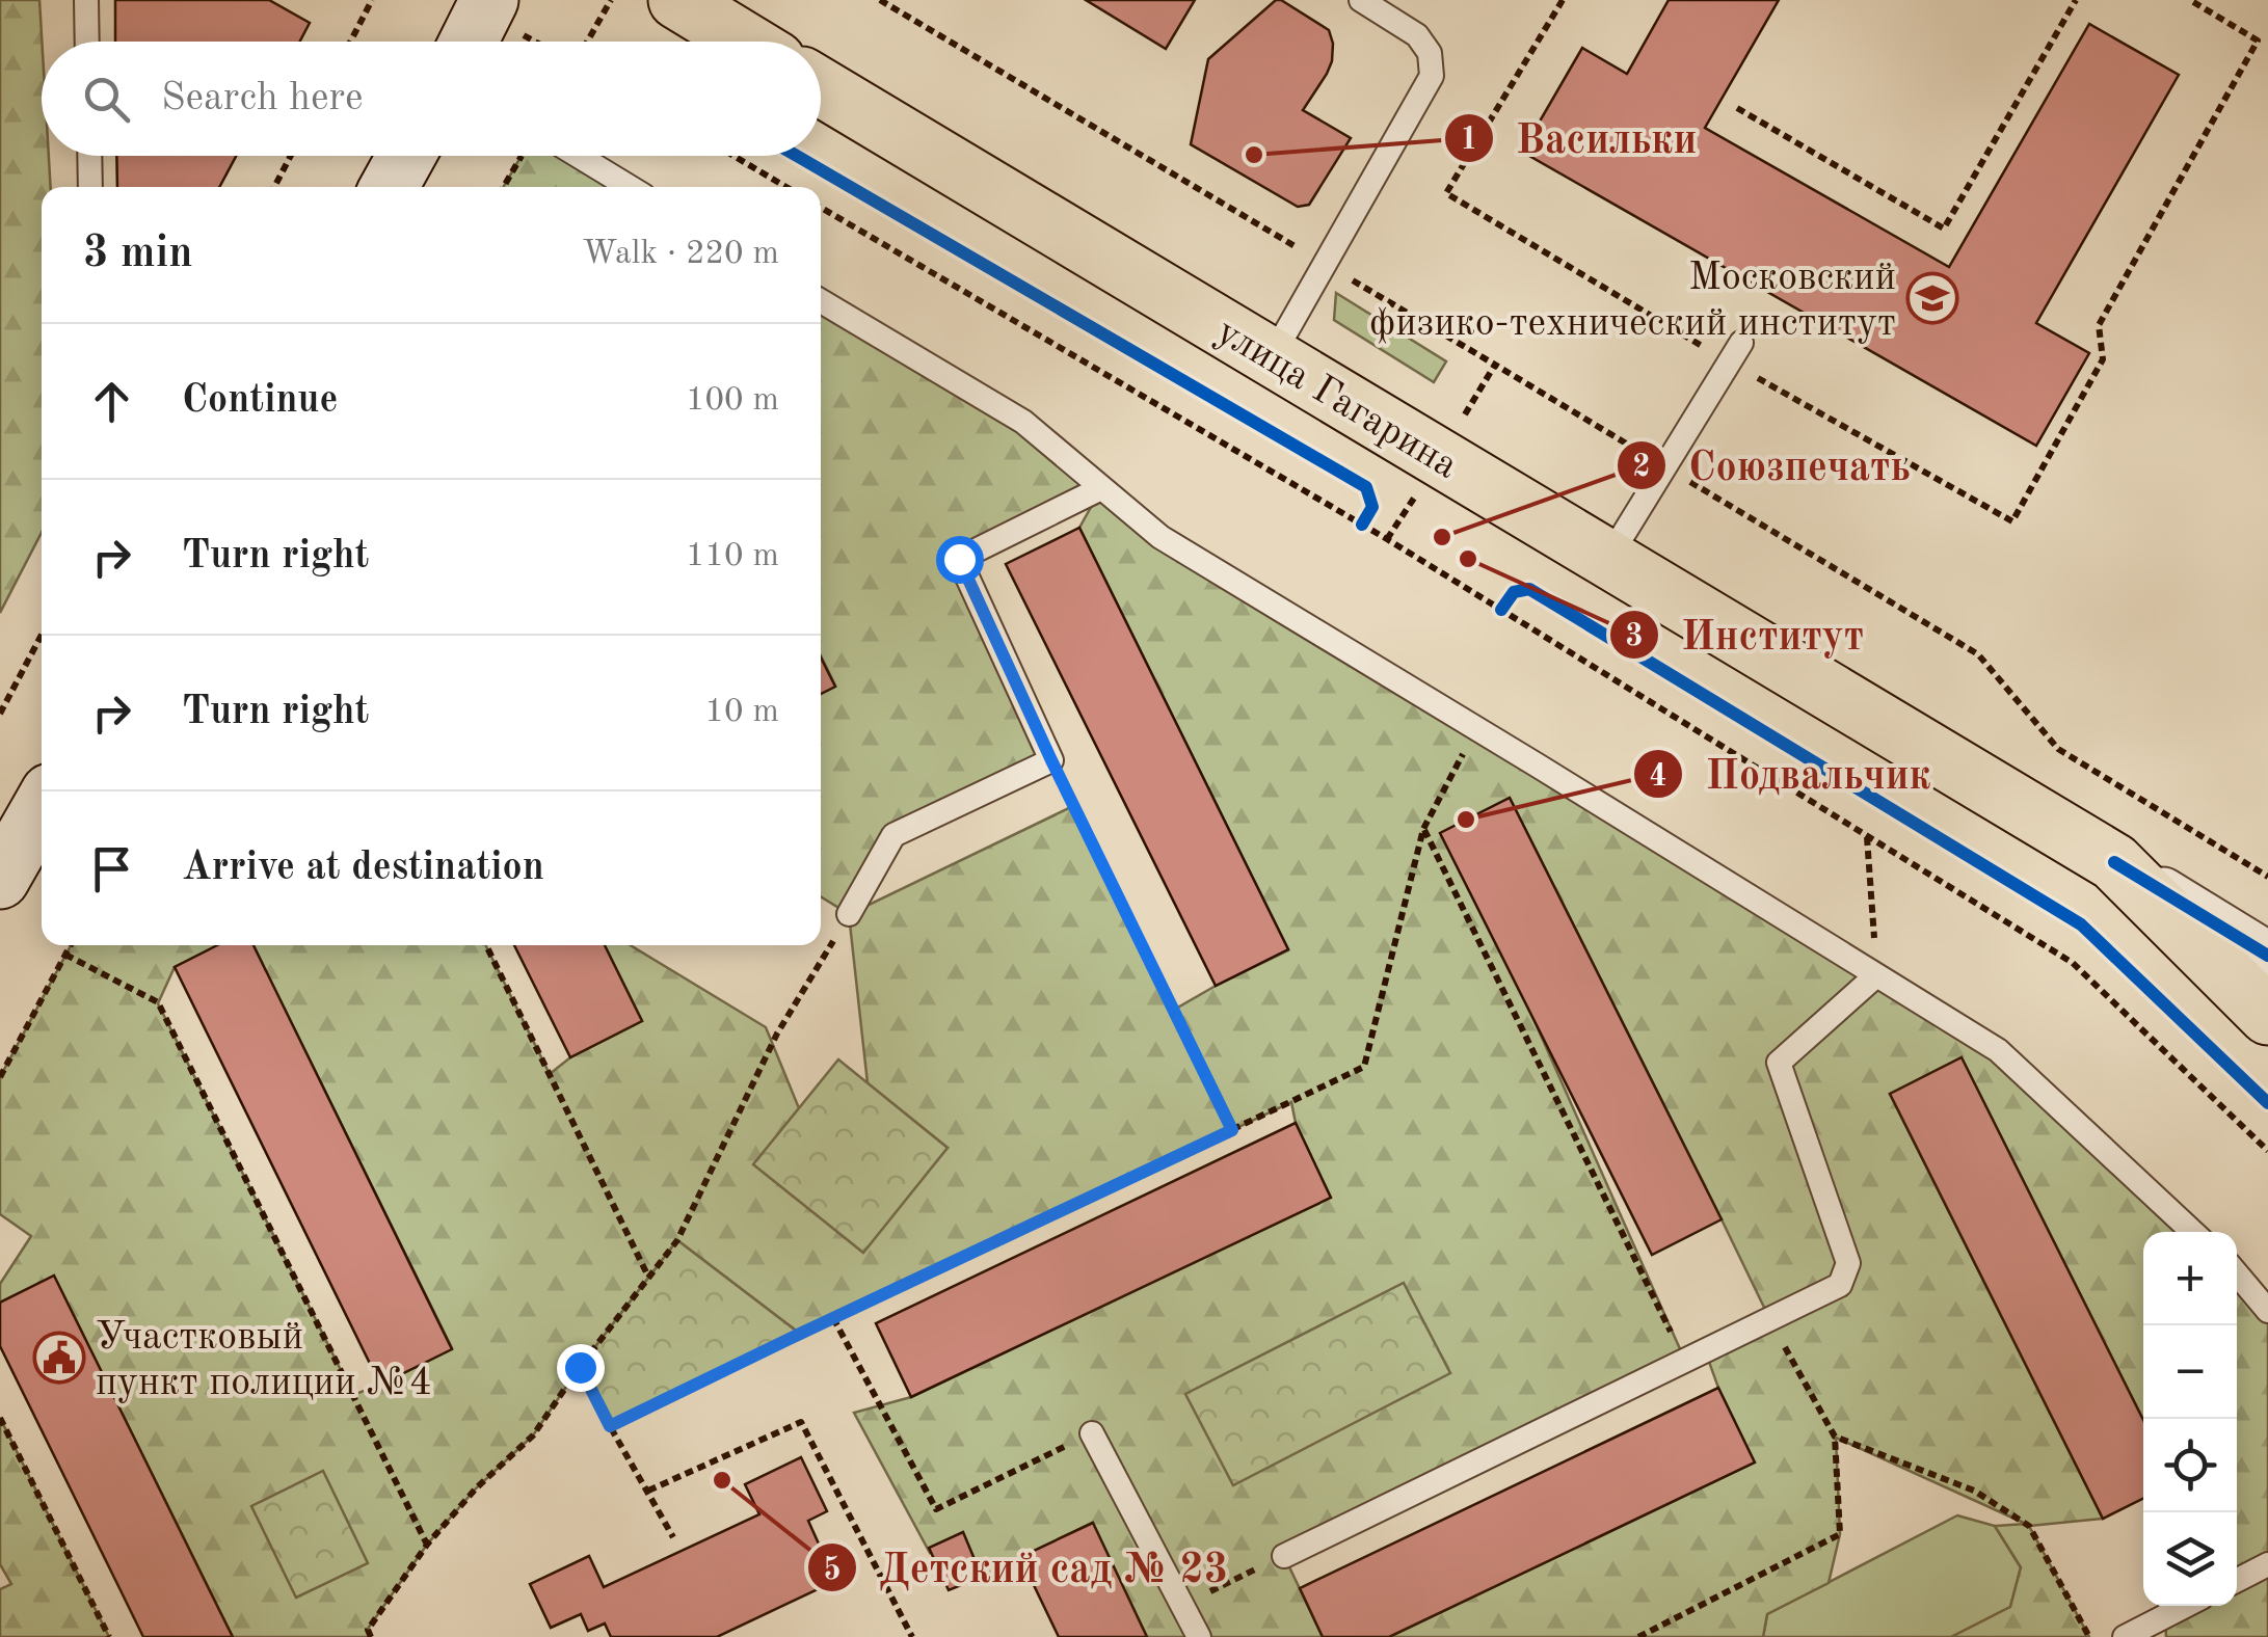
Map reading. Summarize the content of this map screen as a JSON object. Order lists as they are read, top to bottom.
{
  "streets": {
    "main road": ["улица Гагарина"]
  },
  "places": {
    "other": [
      "Васильки",
      "Союзпечать",
      "Институт",
      "Подвальчик",
      "Детский сад № 23"
    ],
    "school or university": ["Московский физико-технический институт"],
    "public building": ["Участковый пункт полиции №4"]
  },
  "page": {
    "search": "Search here",
    "heading": ["3 min", "Walk · 220 m"],
    "list": [
      ["Continue", "100 m"],
      ["Turn right", "110 m"],
      ["Turn right", "10 m"],
      "Arrive at destination"
    ],
    "map_buttons": ["+", "−"]
  }
}
